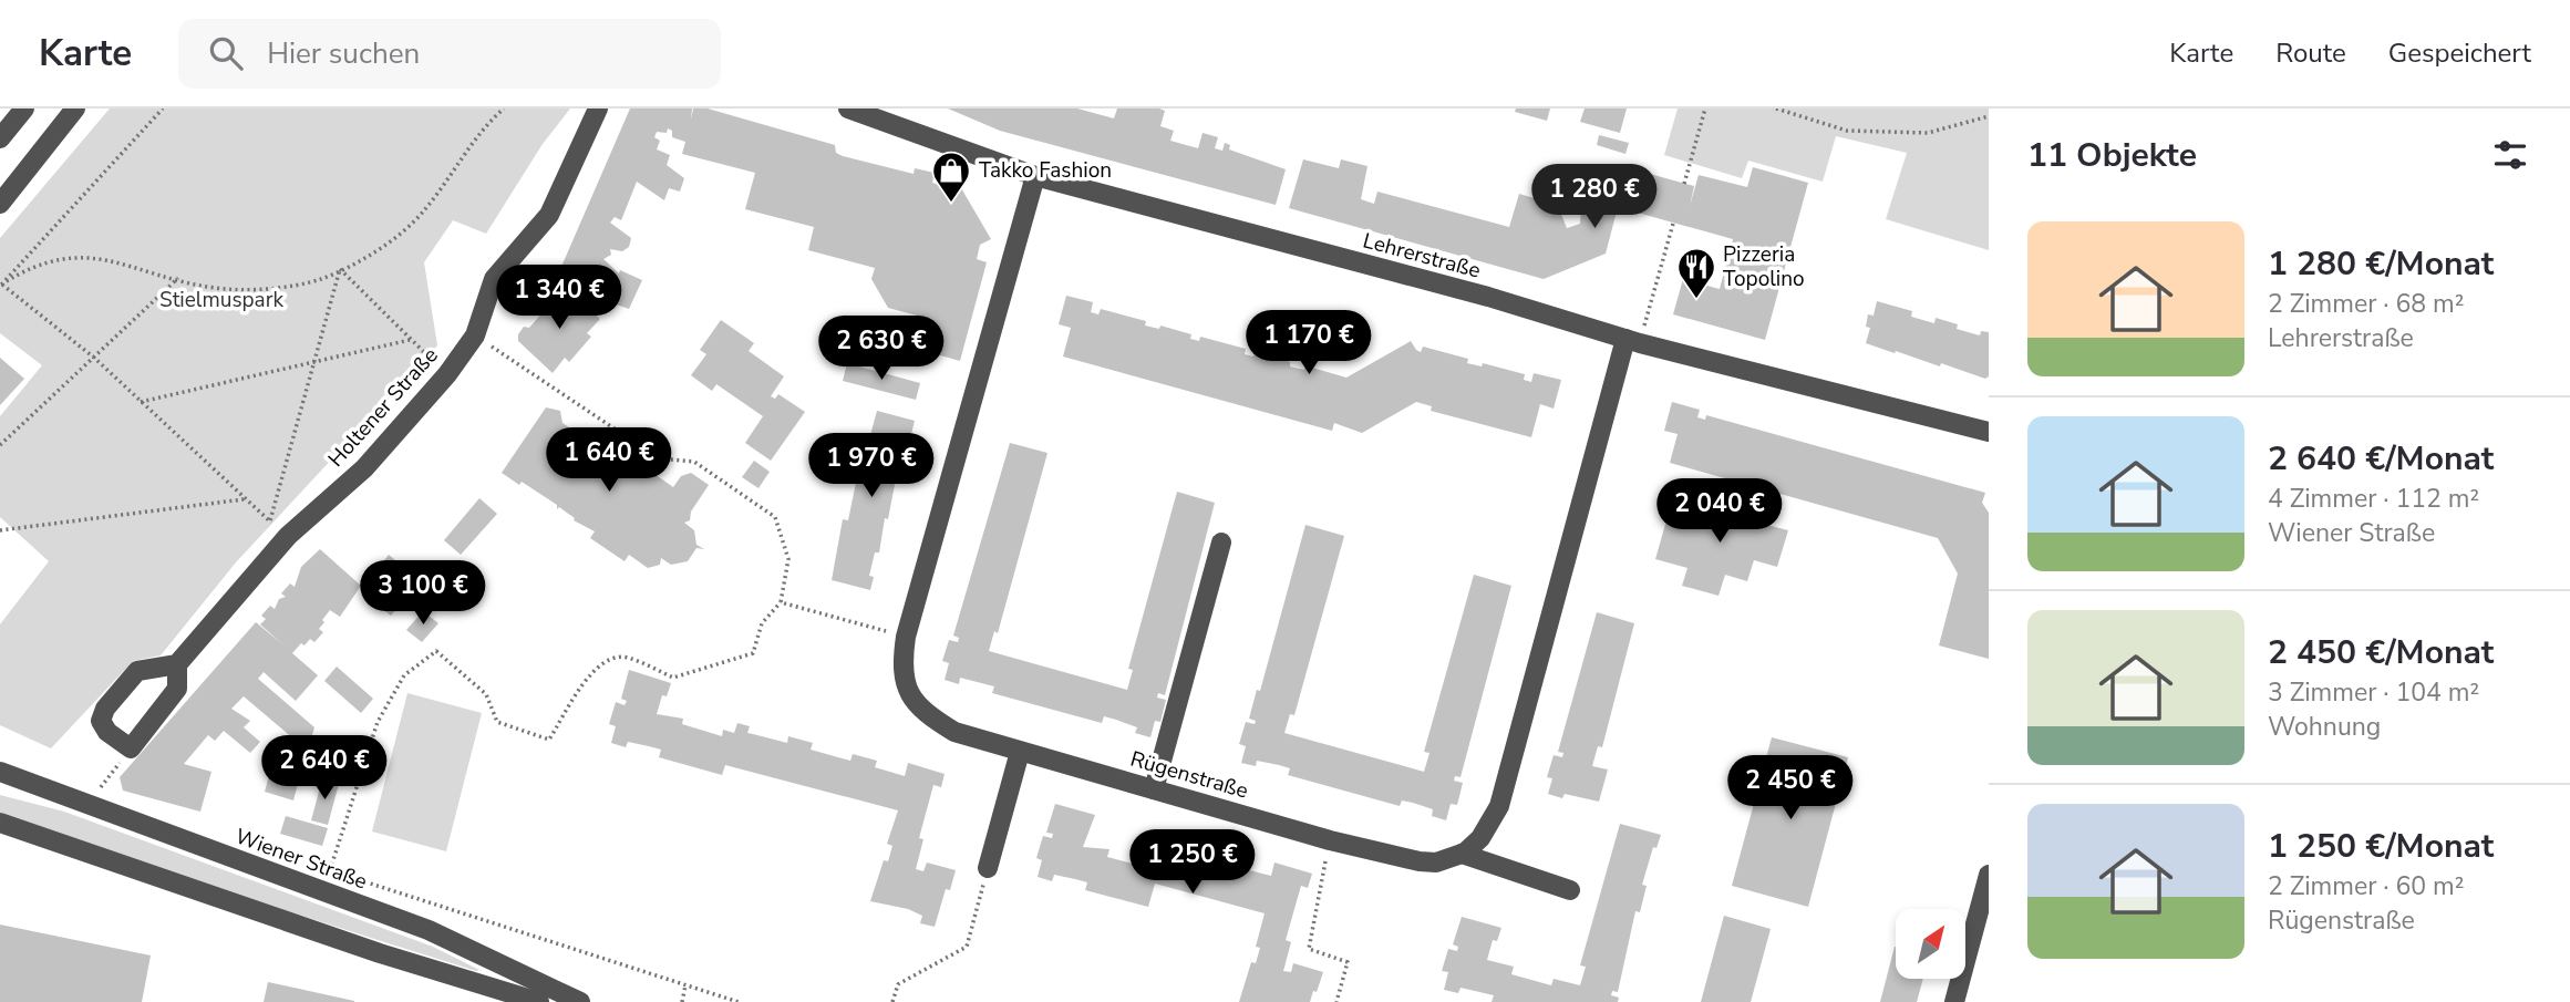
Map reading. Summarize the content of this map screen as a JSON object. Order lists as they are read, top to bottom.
{
  "streets": {
    "street": [
      "Lehrerstraße",
      "Holtener Straße",
      "Rügenstraße",
      "Wiener Straße"
    ]
  },
  "crossings": [
    ["Lehrerstraße", "Rügenstraße"]
  ],
  "parks": ["Stielmuspark"],
  "places": {
    "shop": ["Takko Fashion"],
    "restaurant": ["Pizzeria Topolino"]
  },
  "north": "top right",
  "page": {
    "header": "Karte",
    "search": "Hier suchen",
    "nav": ["Karte", "Route", "Gespeichert"],
    "heading": "11 Objekte",
    "price": [
      "1 280 €",
      "1 340 €",
      "1 170 €",
      "2 630 €",
      "1 640 €",
      "1 970 €",
      "2 040 €",
      "3 100 €",
      "2 640 €",
      "2 450 €",
      "1 250 €"
    ],
    "list": [
      {
        "name": "1 280 €/Monat",
        "note": "2 Zimmer · 68 m² · Lehrerstraße"
      },
      {
        "name": "2 640 €/Monat",
        "note": "4 Zimmer · 112 m² · Wiener Straße"
      },
      {
        "name": "2 450 €/Monat",
        "note": "3 Zimmer · 104 m² · Wohnung"
      },
      {
        "name": "1 250 €/Monat",
        "note": "2 Zimmer · 60 m² · Rügenstraße"
      }
    ]
  }
}
